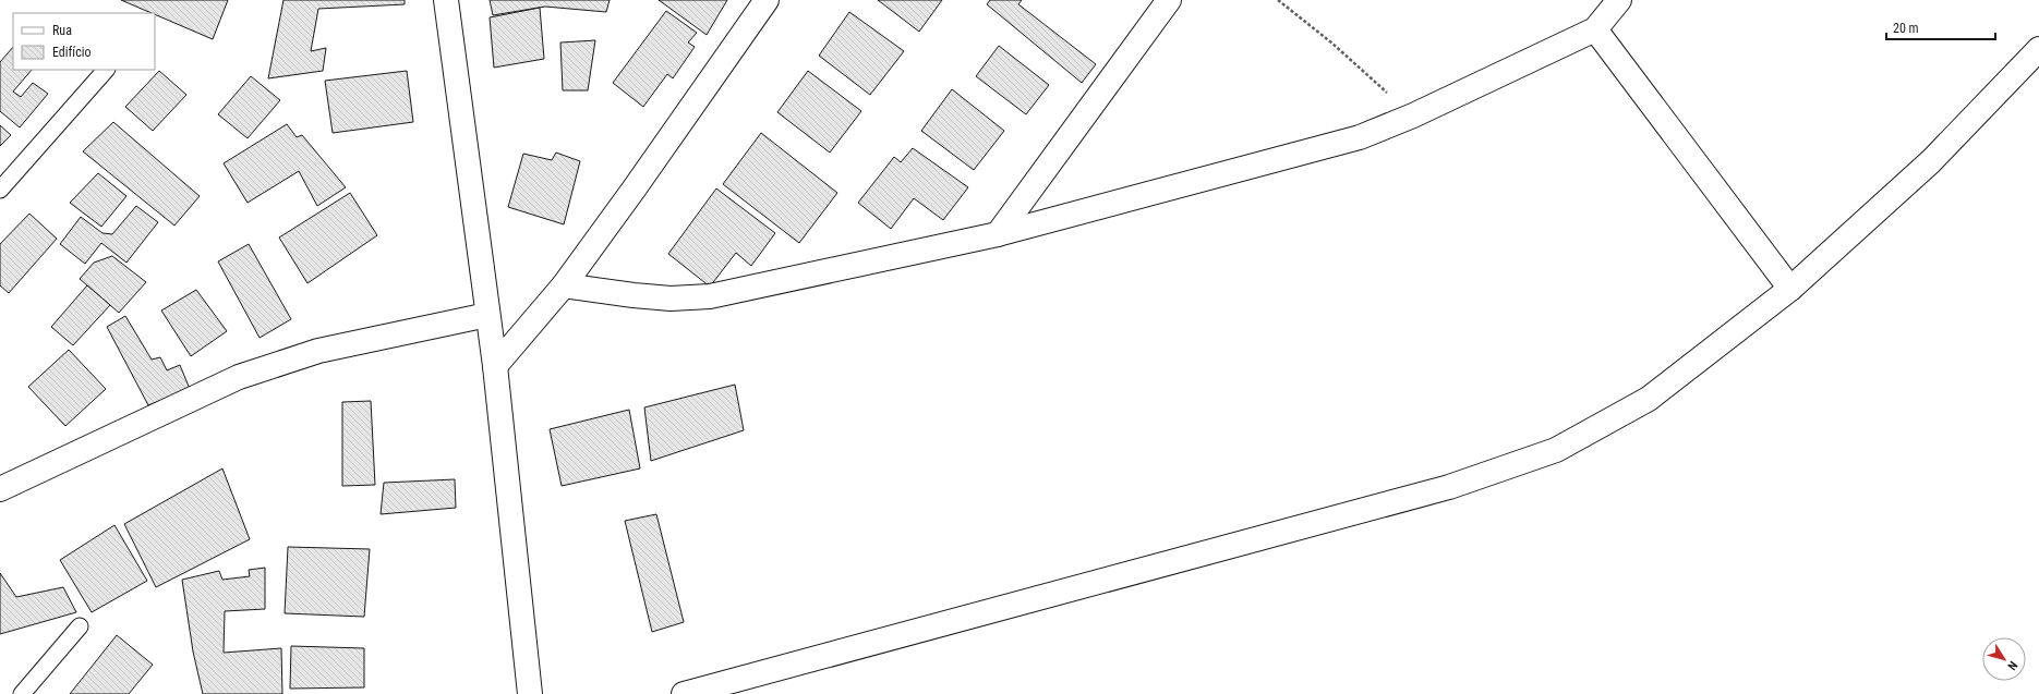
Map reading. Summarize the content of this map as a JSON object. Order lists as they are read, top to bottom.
{
  "legend": ["Rua", "Edifício"],
  "scale_bar": "20 m",
  "north": "bottom right"
}
